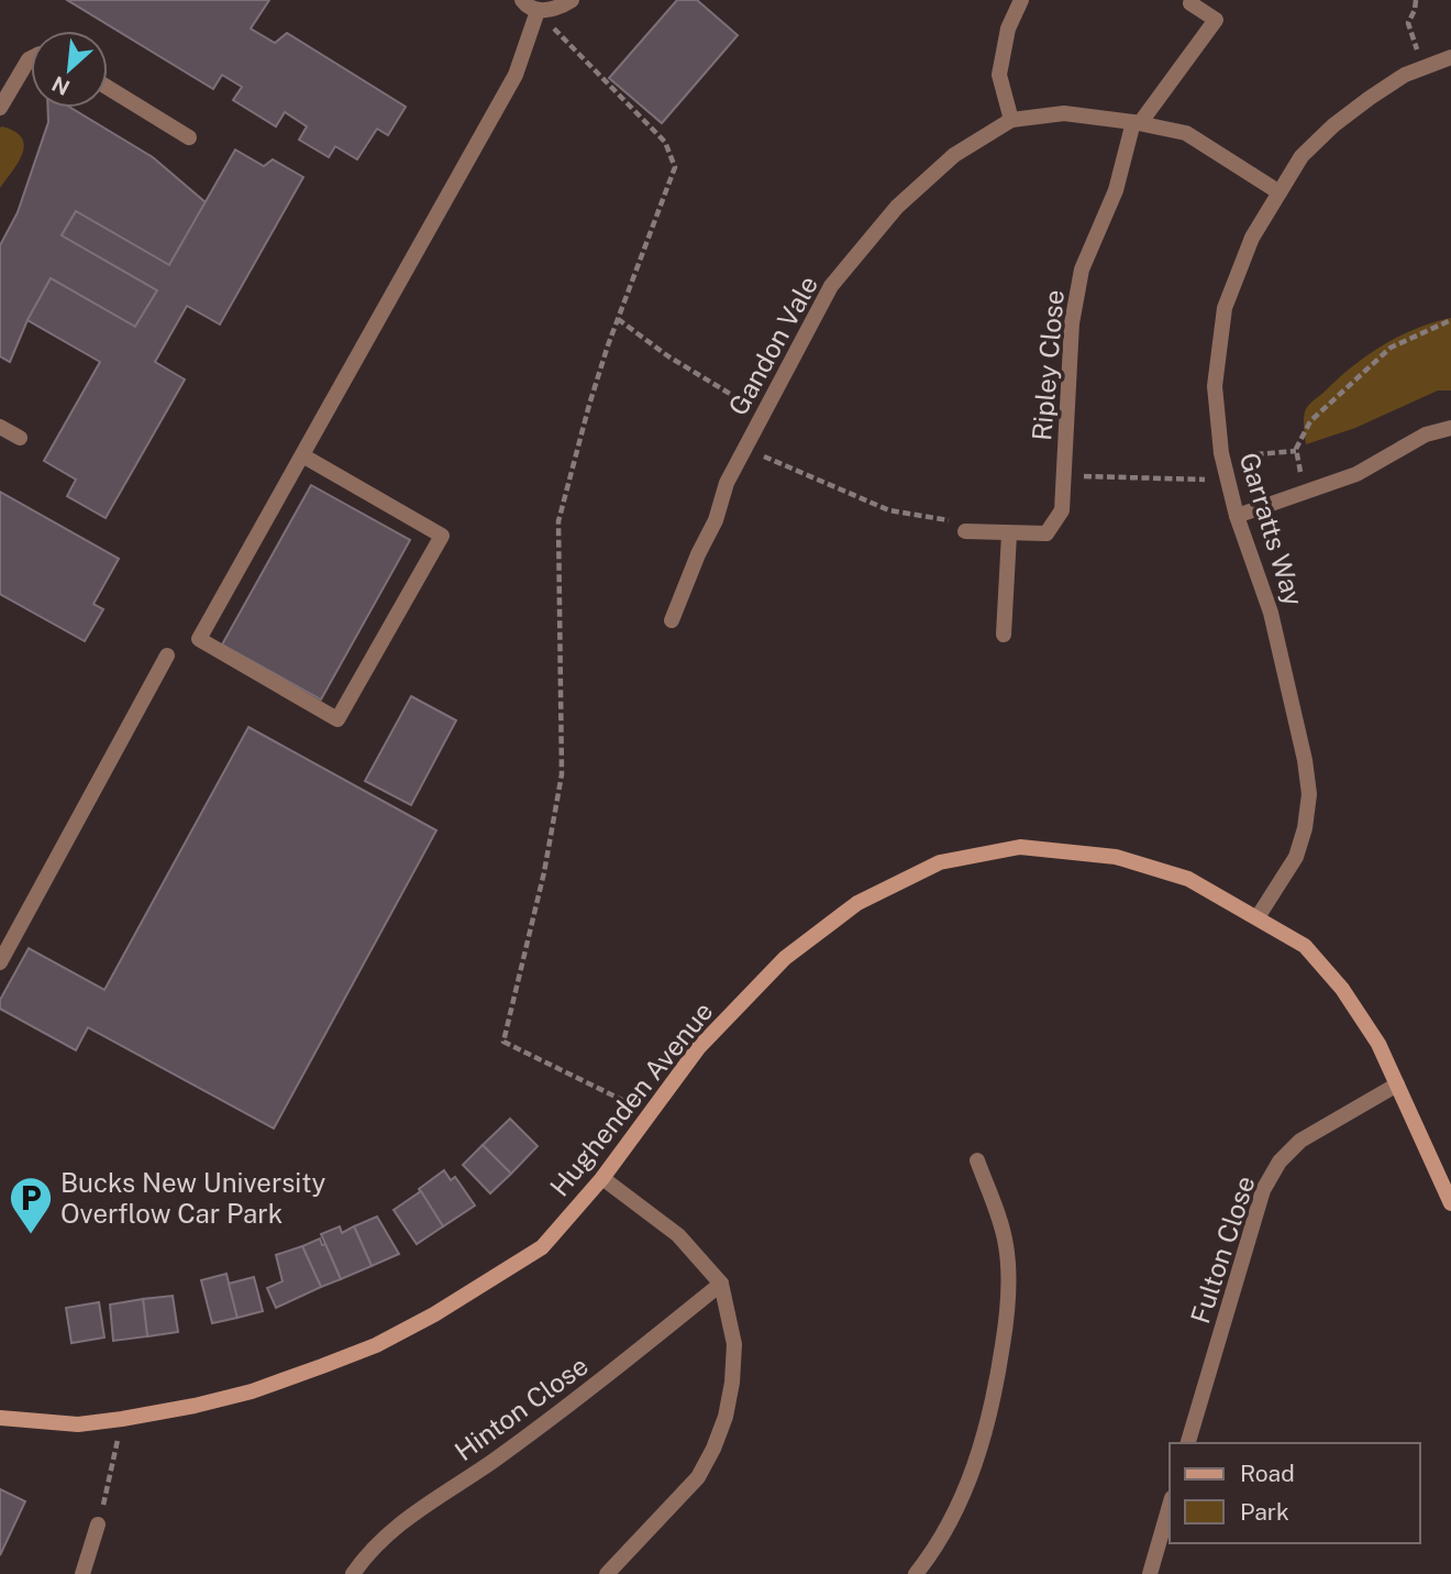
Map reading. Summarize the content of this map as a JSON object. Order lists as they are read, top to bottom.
{
  "streets": {
    "street": [
      "Gandon Vale",
      "Ripley Close",
      "Garratts Way",
      "Hughenden Avenue",
      "Fulton Close",
      "Hinton Close"
    ]
  },
  "crossings": [
    ["Gandon Vale", "Ripley Close"],
    ["Gandon Vale", "Garratts Way"],
    ["Garratts Way", "Hughenden Avenue"],
    ["Hughenden Avenue", "Fulton Close"]
  ],
  "places": {
    "parking": ["Bucks New University Overflow Car Park"]
  },
  "legend": ["Road", "Park"],
  "north": "bottom left"
}
